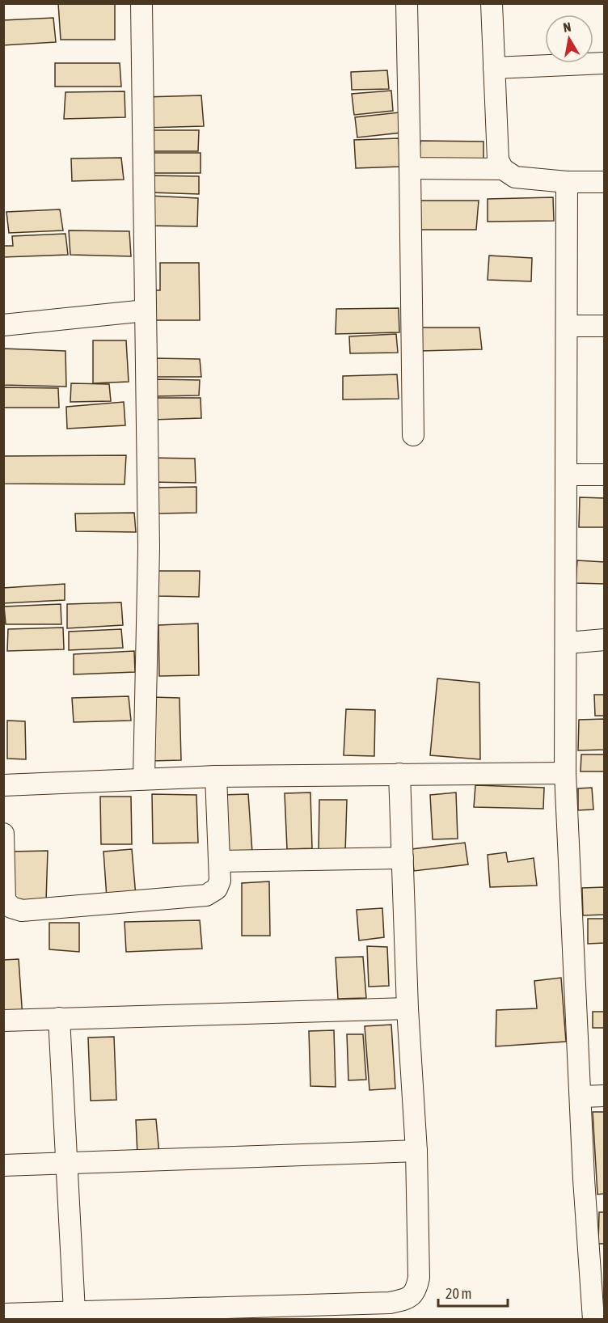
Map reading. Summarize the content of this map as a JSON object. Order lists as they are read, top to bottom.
{
  "scale_bar": "20 m",
  "north": "top"
}
